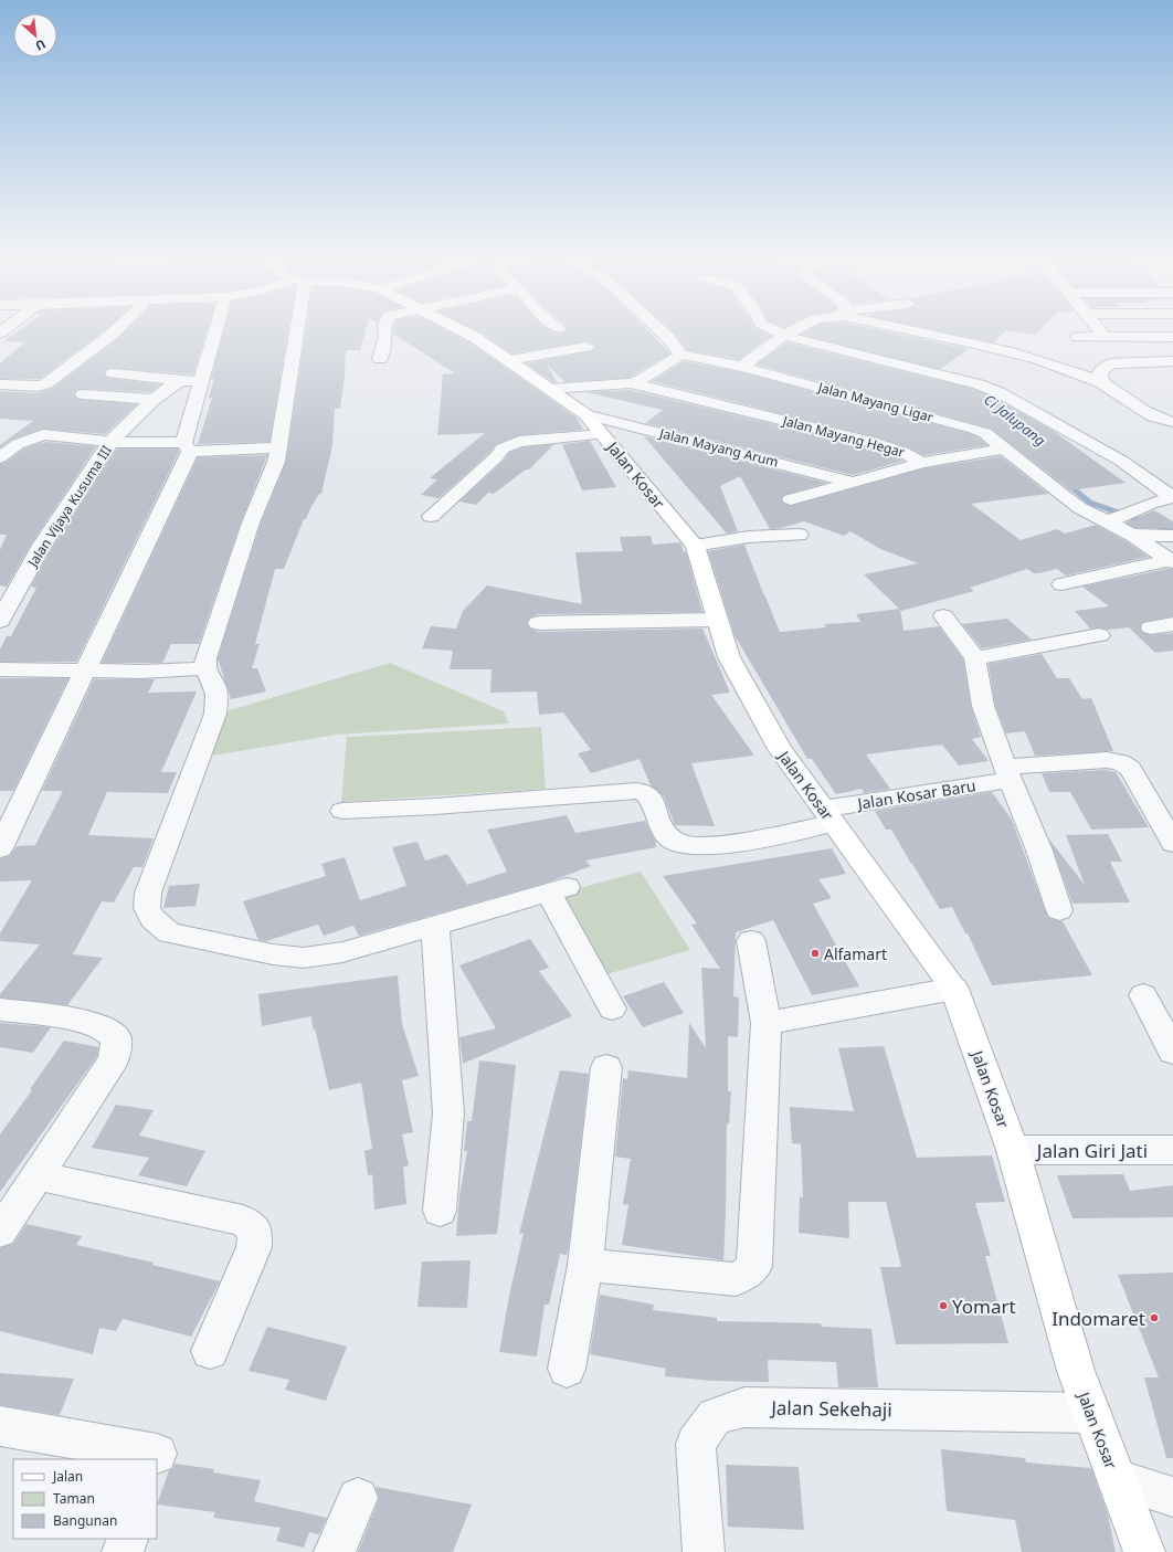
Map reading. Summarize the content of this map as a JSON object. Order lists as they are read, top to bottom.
{
  "streets": {
    "street": [
      "Jalan Mayang Ligar",
      "Jalan Mayang Hegar",
      "Jalan Mayang Arum",
      "Jalan Kosar",
      "Jalan Vijaya Kusuma III",
      "Jalan Kosar Baru",
      "Jalan Giri Jati",
      "Jalan Sekehaji"
    ]
  },
  "crossings": [
    ["Jalan Mayang Hegar", "Jalan Mayang Arum"],
    ["Jalan Mayang Arum", "Jalan Kosar"],
    ["Jalan Kosar", "Jalan Kosar Baru"],
    ["Jalan Kosar", "Jalan Giri Jati"],
    ["Jalan Kosar", "Jalan Sekehaji"]
  ],
  "water": ["Ci Jalupang"],
  "places": ["Alfamart", "Yomart", "Indomaret"],
  "legend": ["Jalan", "Taman", "Bangunan"],
  "north": "bottom right"
}
